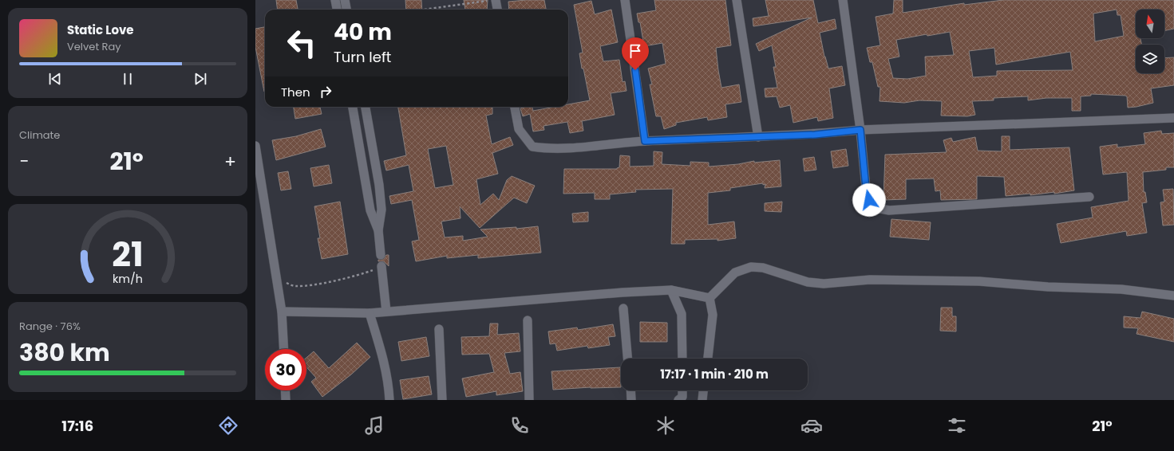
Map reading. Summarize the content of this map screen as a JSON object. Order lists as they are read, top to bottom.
{
  "north": "top",
  "page": {
    "turn": ["40 m", "Turn left"],
    "song": ["Static Love", "Velvet Ray"],
    "then": "Then",
    "tile": [
      "Climate",
      ["Range · 76%", "380 km"]
    ],
    "heat": ["−", "21°", "+"],
    "limit": "30",
    "trip": "17:17 · 1 min · 210 m",
    "tabs": ["17:16", "21°"],
    "gauge": ["21", "km/h"]
  }
}
